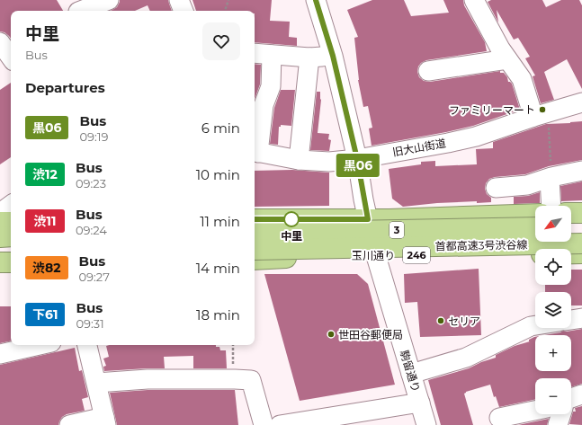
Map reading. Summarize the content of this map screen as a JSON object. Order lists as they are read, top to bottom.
{
  "streets": {
    "highway": [
      "3",
      "首都高速3号渋谷線",
      "玉川通り",
      "246"
    ],
    "street": ["旧大山街道", "駒留通り"]
  },
  "crossings": [
    ["旧大山街道", "駒留通り"],
    ["玉川通り", "駒留通り"]
  ],
  "places": [
    "ファミリーマート",
    "中里",
    "セリア",
    "世田谷郵便局"
  ],
  "lines": ["bus line 黒06"],
  "north": "bottom left",
  "page": {
    "on_map": "黒06",
    "heading": [
      ["中里", "Bus"],
      "Departures"
    ],
    "list": [
      {
        "mark": "黒06",
        "name": "Bus",
        "note": "09:19",
        "value": "6 min"
      },
      {
        "mark": "渋12",
        "name": "Bus",
        "note": "09:23",
        "value": "10 min"
      },
      {
        "mark": "渋11",
        "name": "Bus",
        "note": "09:24",
        "value": "11 min"
      },
      {
        "mark": "渋82",
        "name": "Bus",
        "note": "09:27",
        "value": "14 min"
      },
      {
        "mark": "下61",
        "name": "Bus",
        "note": "09:31",
        "value": "18 min"
      }
    ],
    "map_buttons": ["+", "−"]
  }
}
